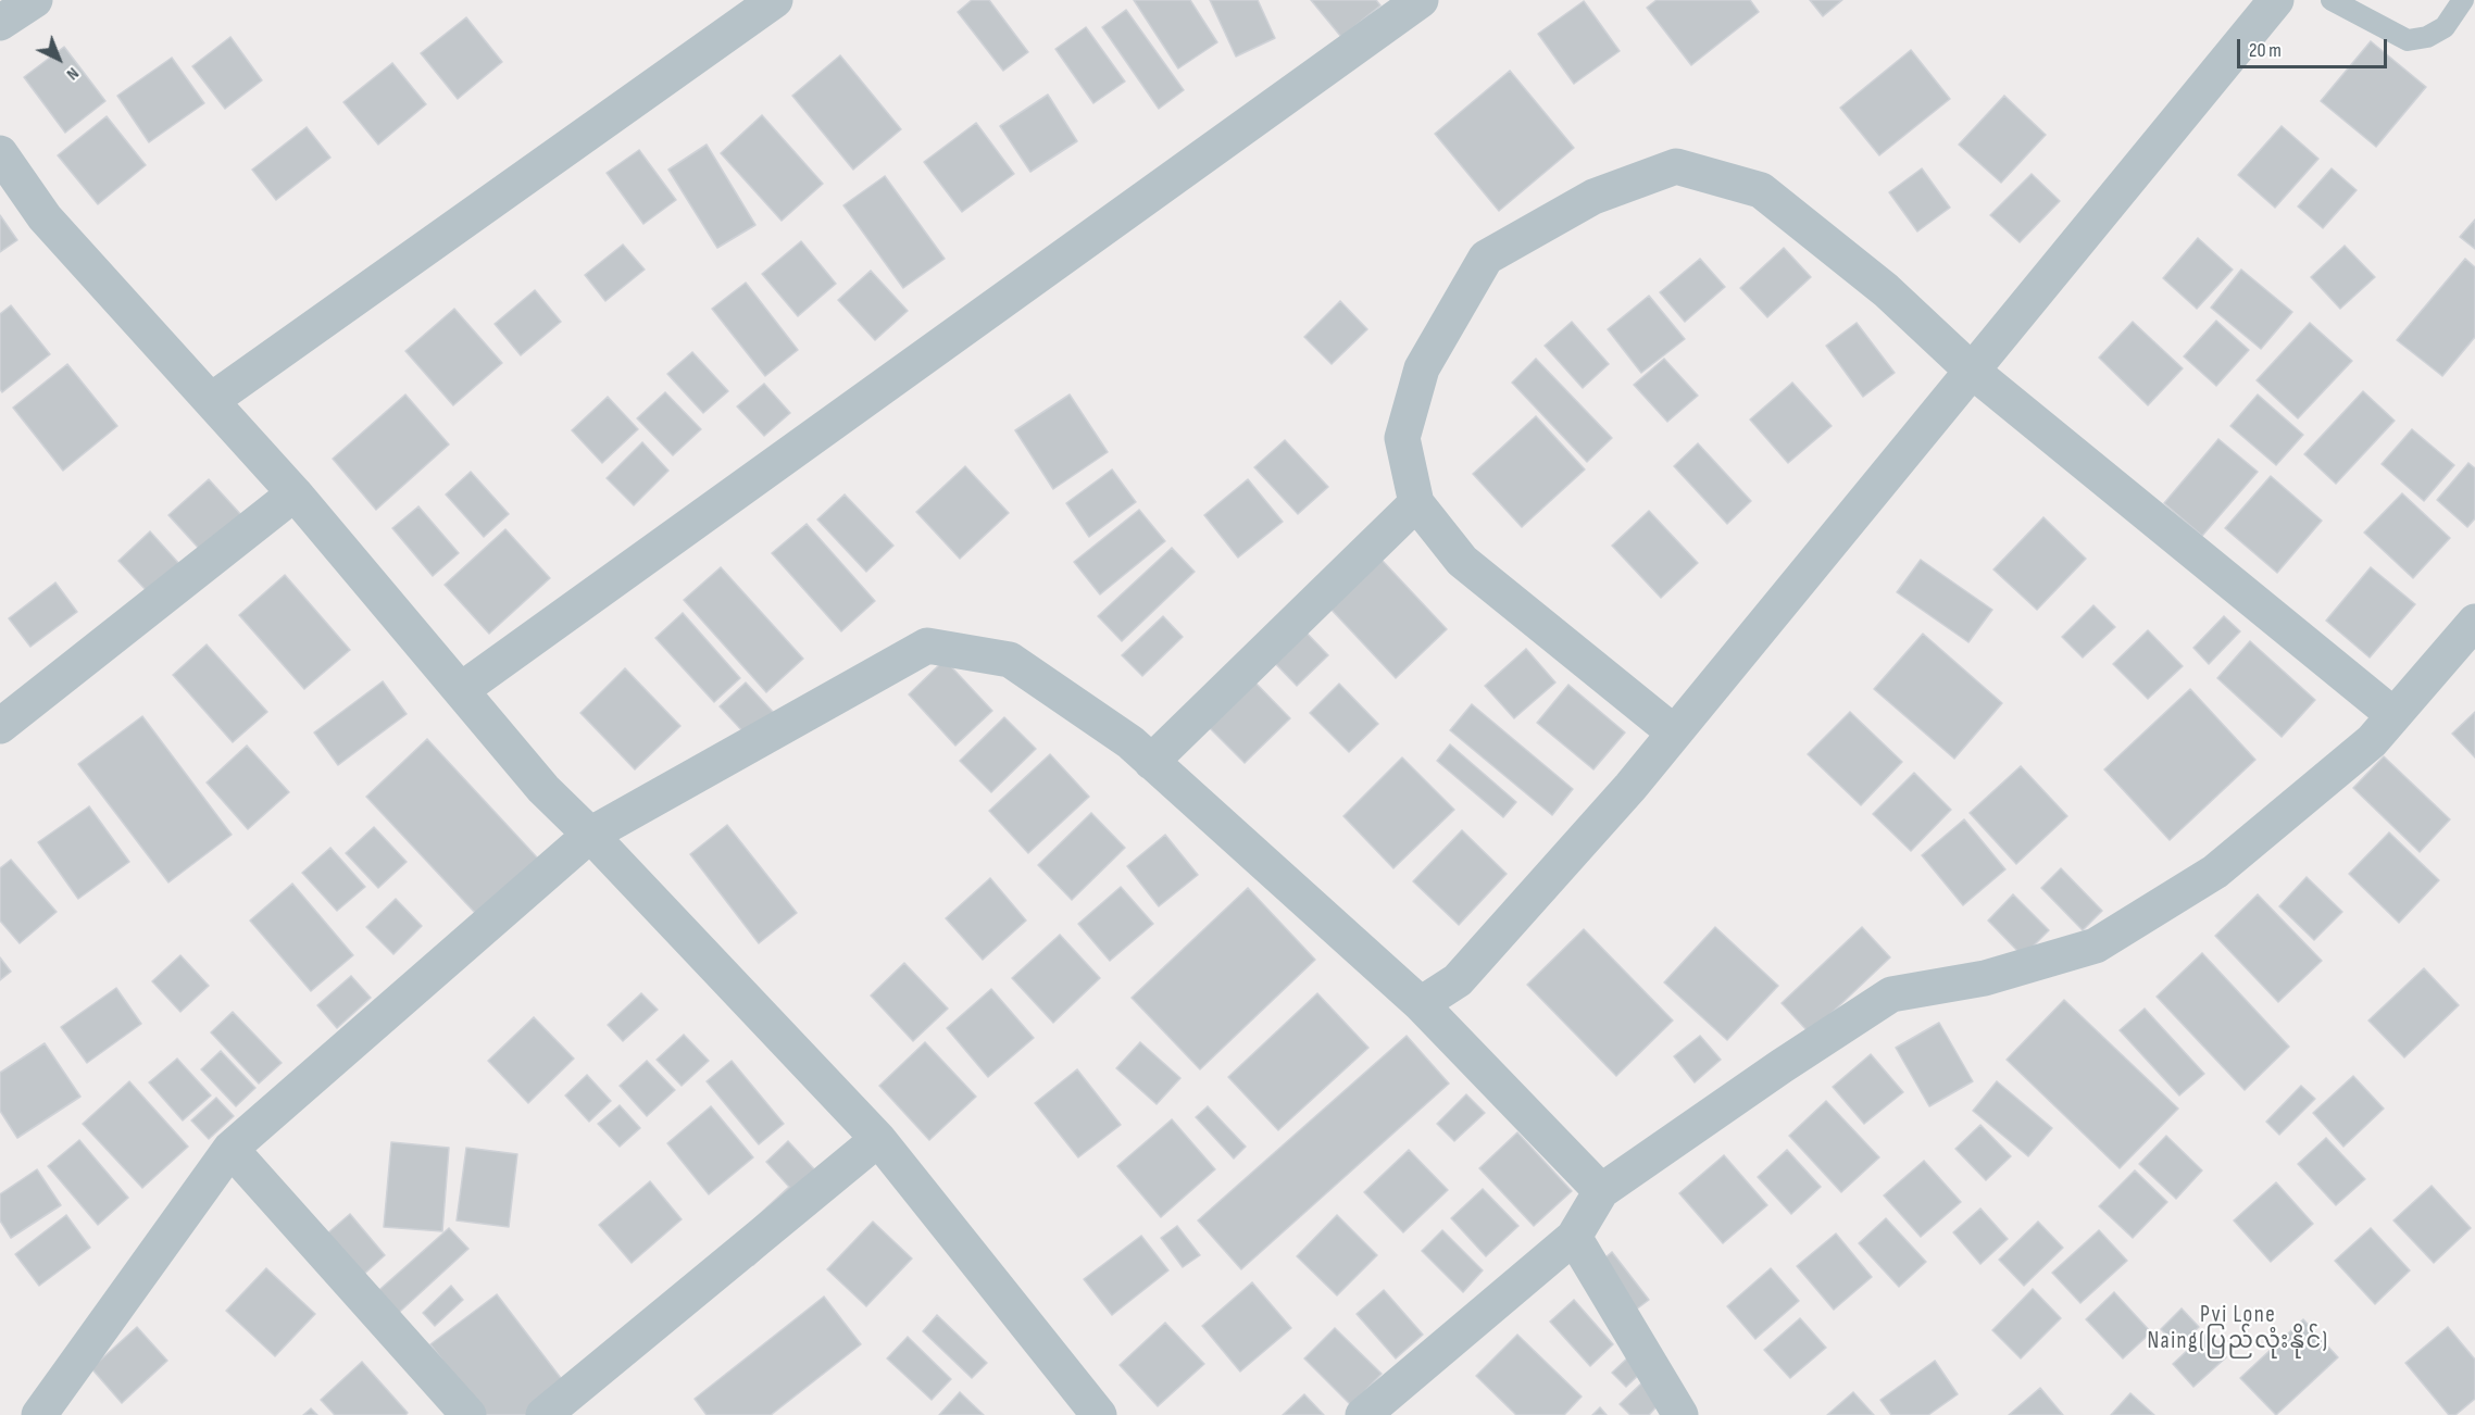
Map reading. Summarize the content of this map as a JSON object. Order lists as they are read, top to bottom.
{
  "districts": ["Pyi Lone Naing(ပြည်လုံးနိုင်)"],
  "scale_bar": "20 m",
  "north": "bottom right"
}
